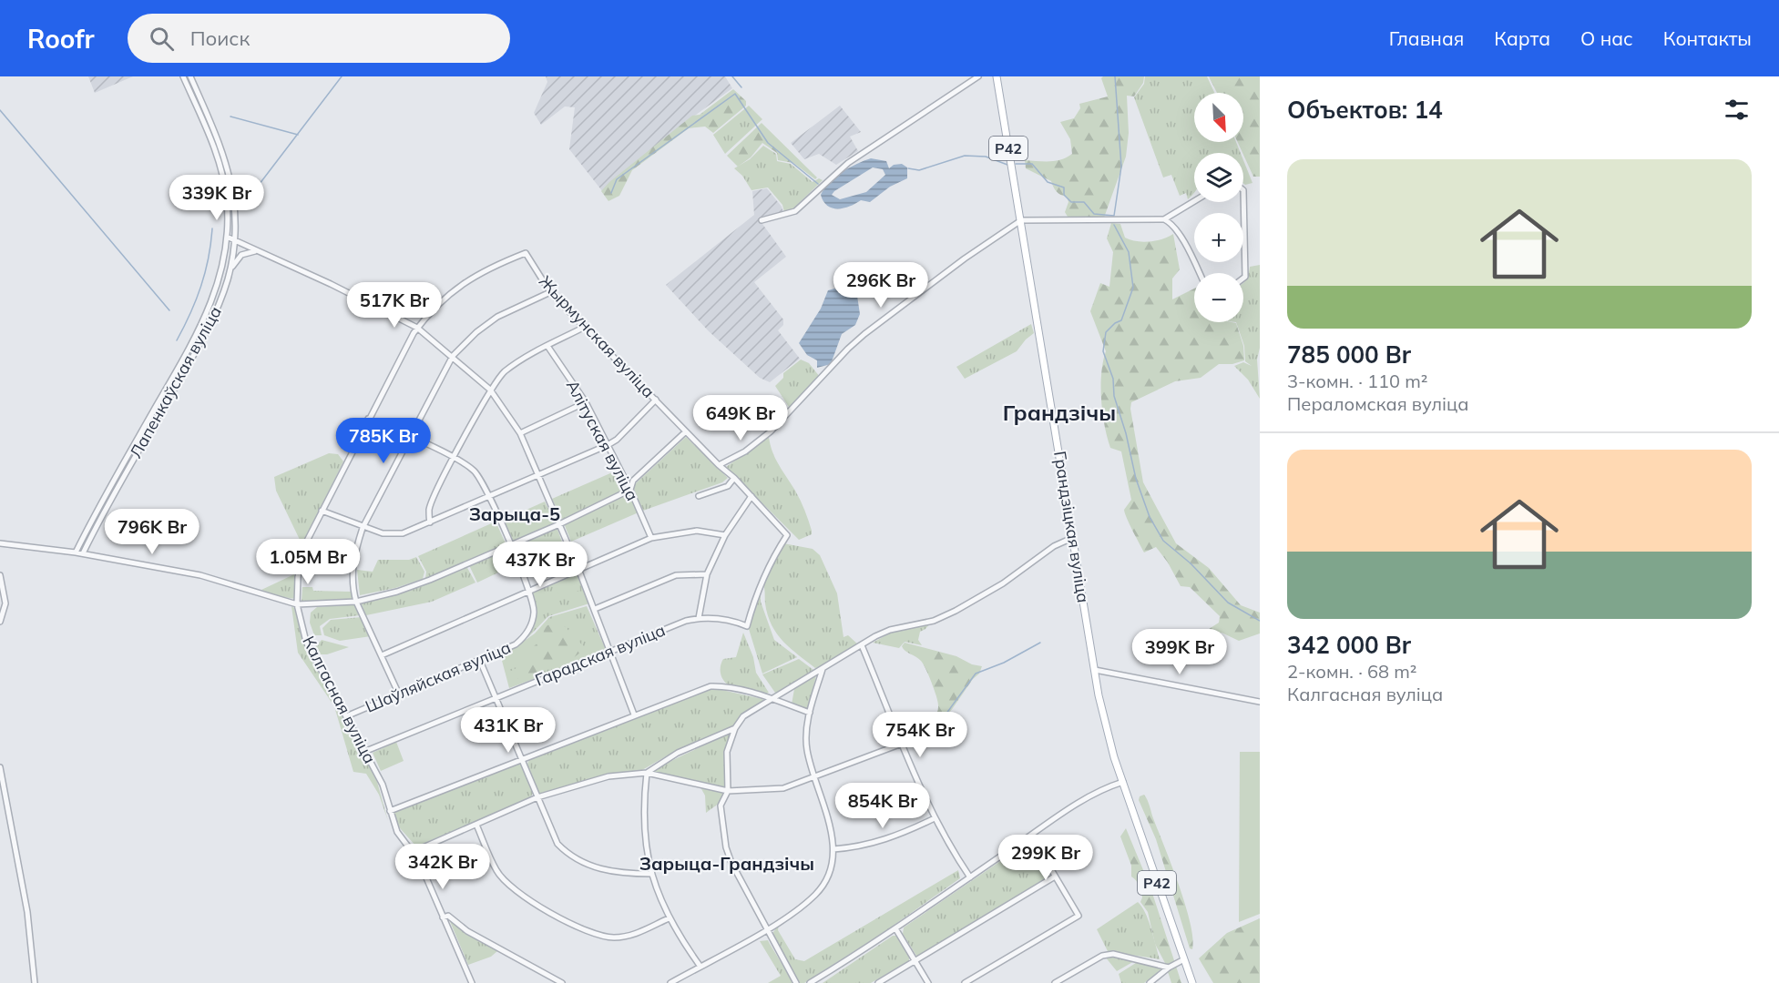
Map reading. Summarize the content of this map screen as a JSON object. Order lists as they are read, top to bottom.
{
  "streets": {
    "main road": ["Р42", "Грандзіцкая вуліца"],
    "street": [
      "Жырмунская вуліца",
      "Лапенкаўская вуліца",
      "Алітуская вуліца",
      "Гарадская вуліца",
      "Шаўляйская вуліца",
      "Калгасная вуліца"
    ]
  },
  "crossings": [
    ["Р42", "Грандзіцкая вуліца"],
    ["Жырмунская вуліца", "Гарадская вуліца"],
    ["Жырмунская вуліца", "Калгасная вуліца"],
    ["Гарадская вуліца", "Калгасная вуліца"],
    ["Шаўляйская вуліца", "Калгасная вуліца"]
  ],
  "districts": ["Грандзічы", "Зарыца-5", "Зарыца-Грандзічы"],
  "north": "bottom right",
  "page": {
    "header": "Roofr",
    "search": "Поиск",
    "nav": [
      "Главная",
      "Карта",
      "О нас",
      "Контакты"
    ],
    "heading": "Объектов: 14",
    "map_buttons": ["+", "−"],
    "list": [
      {
        "name": "785 000 Br",
        "note": "3-комн. · 110 m² · Пераломская вуліца"
      },
      {
        "name": "342 000 Br",
        "note": "2-комн. · 68 m² · Калгасная вуліца"
      }
    ],
    "price": [
      "339K Br",
      "296K Br",
      "517K Br",
      "649K Br",
      "785K Br",
      "796K Br",
      "1.05M Br",
      "437K Br",
      "399K Br",
      "431K Br",
      "754K Br",
      "854K Br",
      "299K Br",
      "342K Br"
    ]
  }
}
